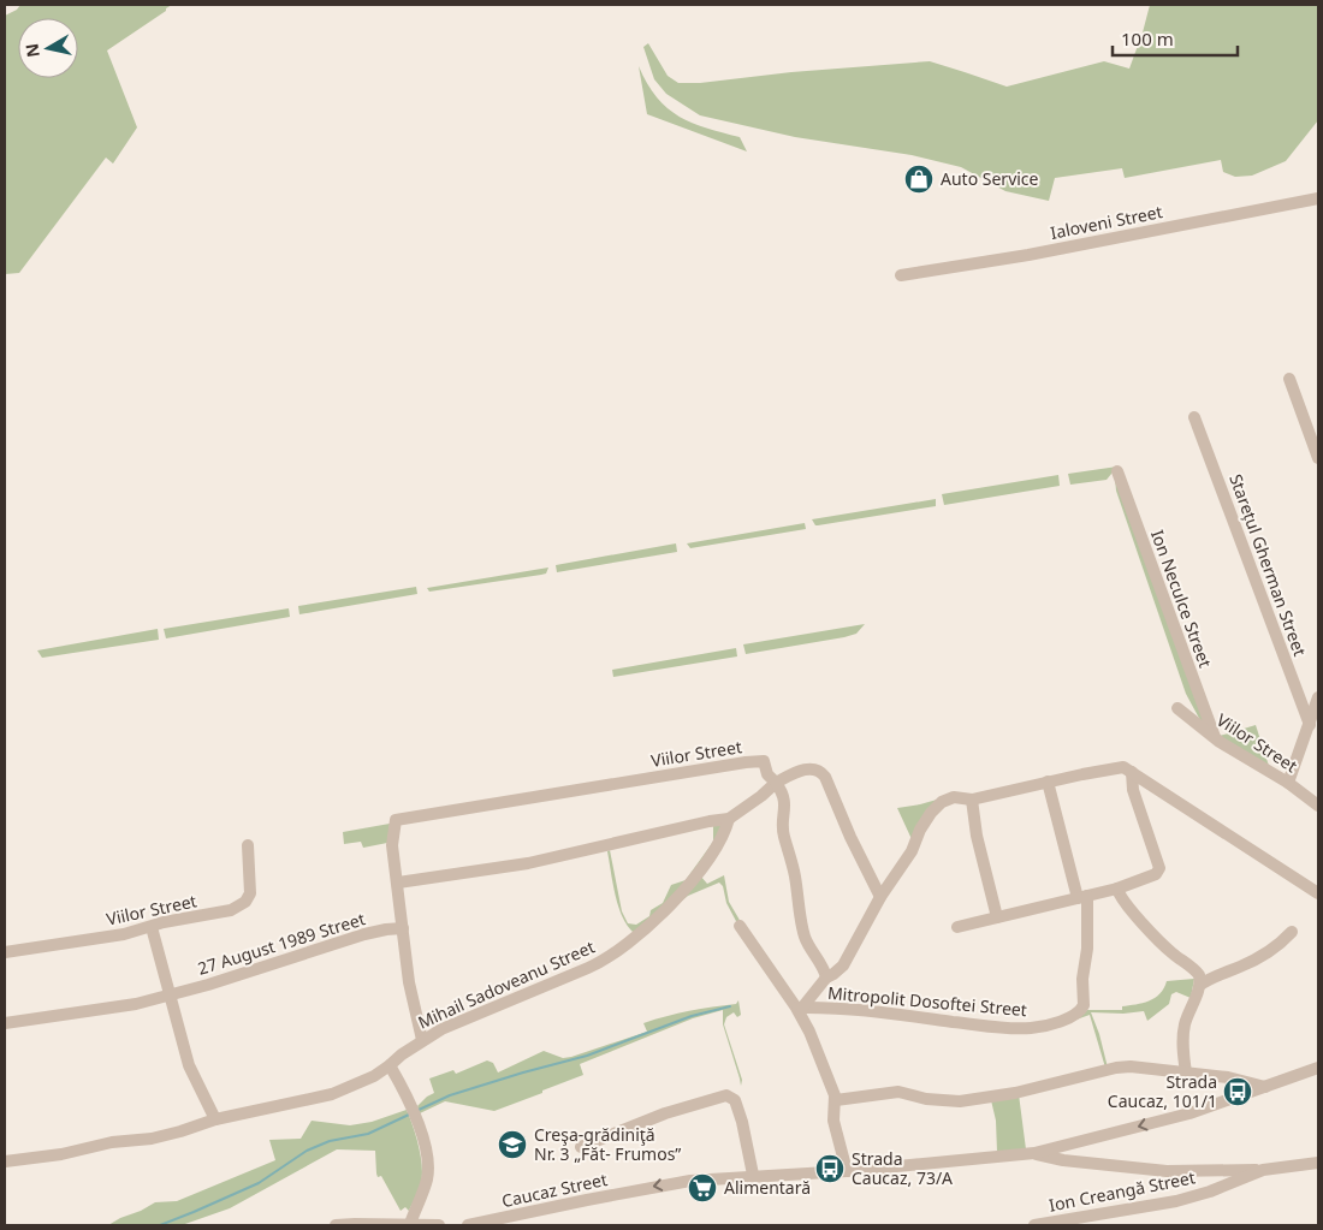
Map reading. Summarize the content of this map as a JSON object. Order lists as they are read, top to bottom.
{
  "streets": {
    "street": [
      "Ialoveni Street",
      "Starețul Gherman Street",
      "Ion Neculce Street",
      "Viilor Street",
      "27 August 1989 Street",
      "Mihail Sadoveanu Street",
      "Mitropolit Dosoftei Street",
      "Caucaz Street",
      "Ion Creangă Street"
    ]
  },
  "crossings": [
    ["Ion Neculce Street", "Viilor Street"],
    ["Viilor Street", "Mitropolit Dosoftei Street"]
  ],
  "places": {
    "shop": ["Auto Service"],
    "bus stop": ["Strada Caucaz, 101/1", "Strada Caucaz, 73/A"],
    "school or university": ["Creşa-grădiniţă Nr. 3 „Făt- Frumos”"],
    "supermarket": ["Alimentară"]
  },
  "scale_bar": "100 m",
  "north": "left"
}
